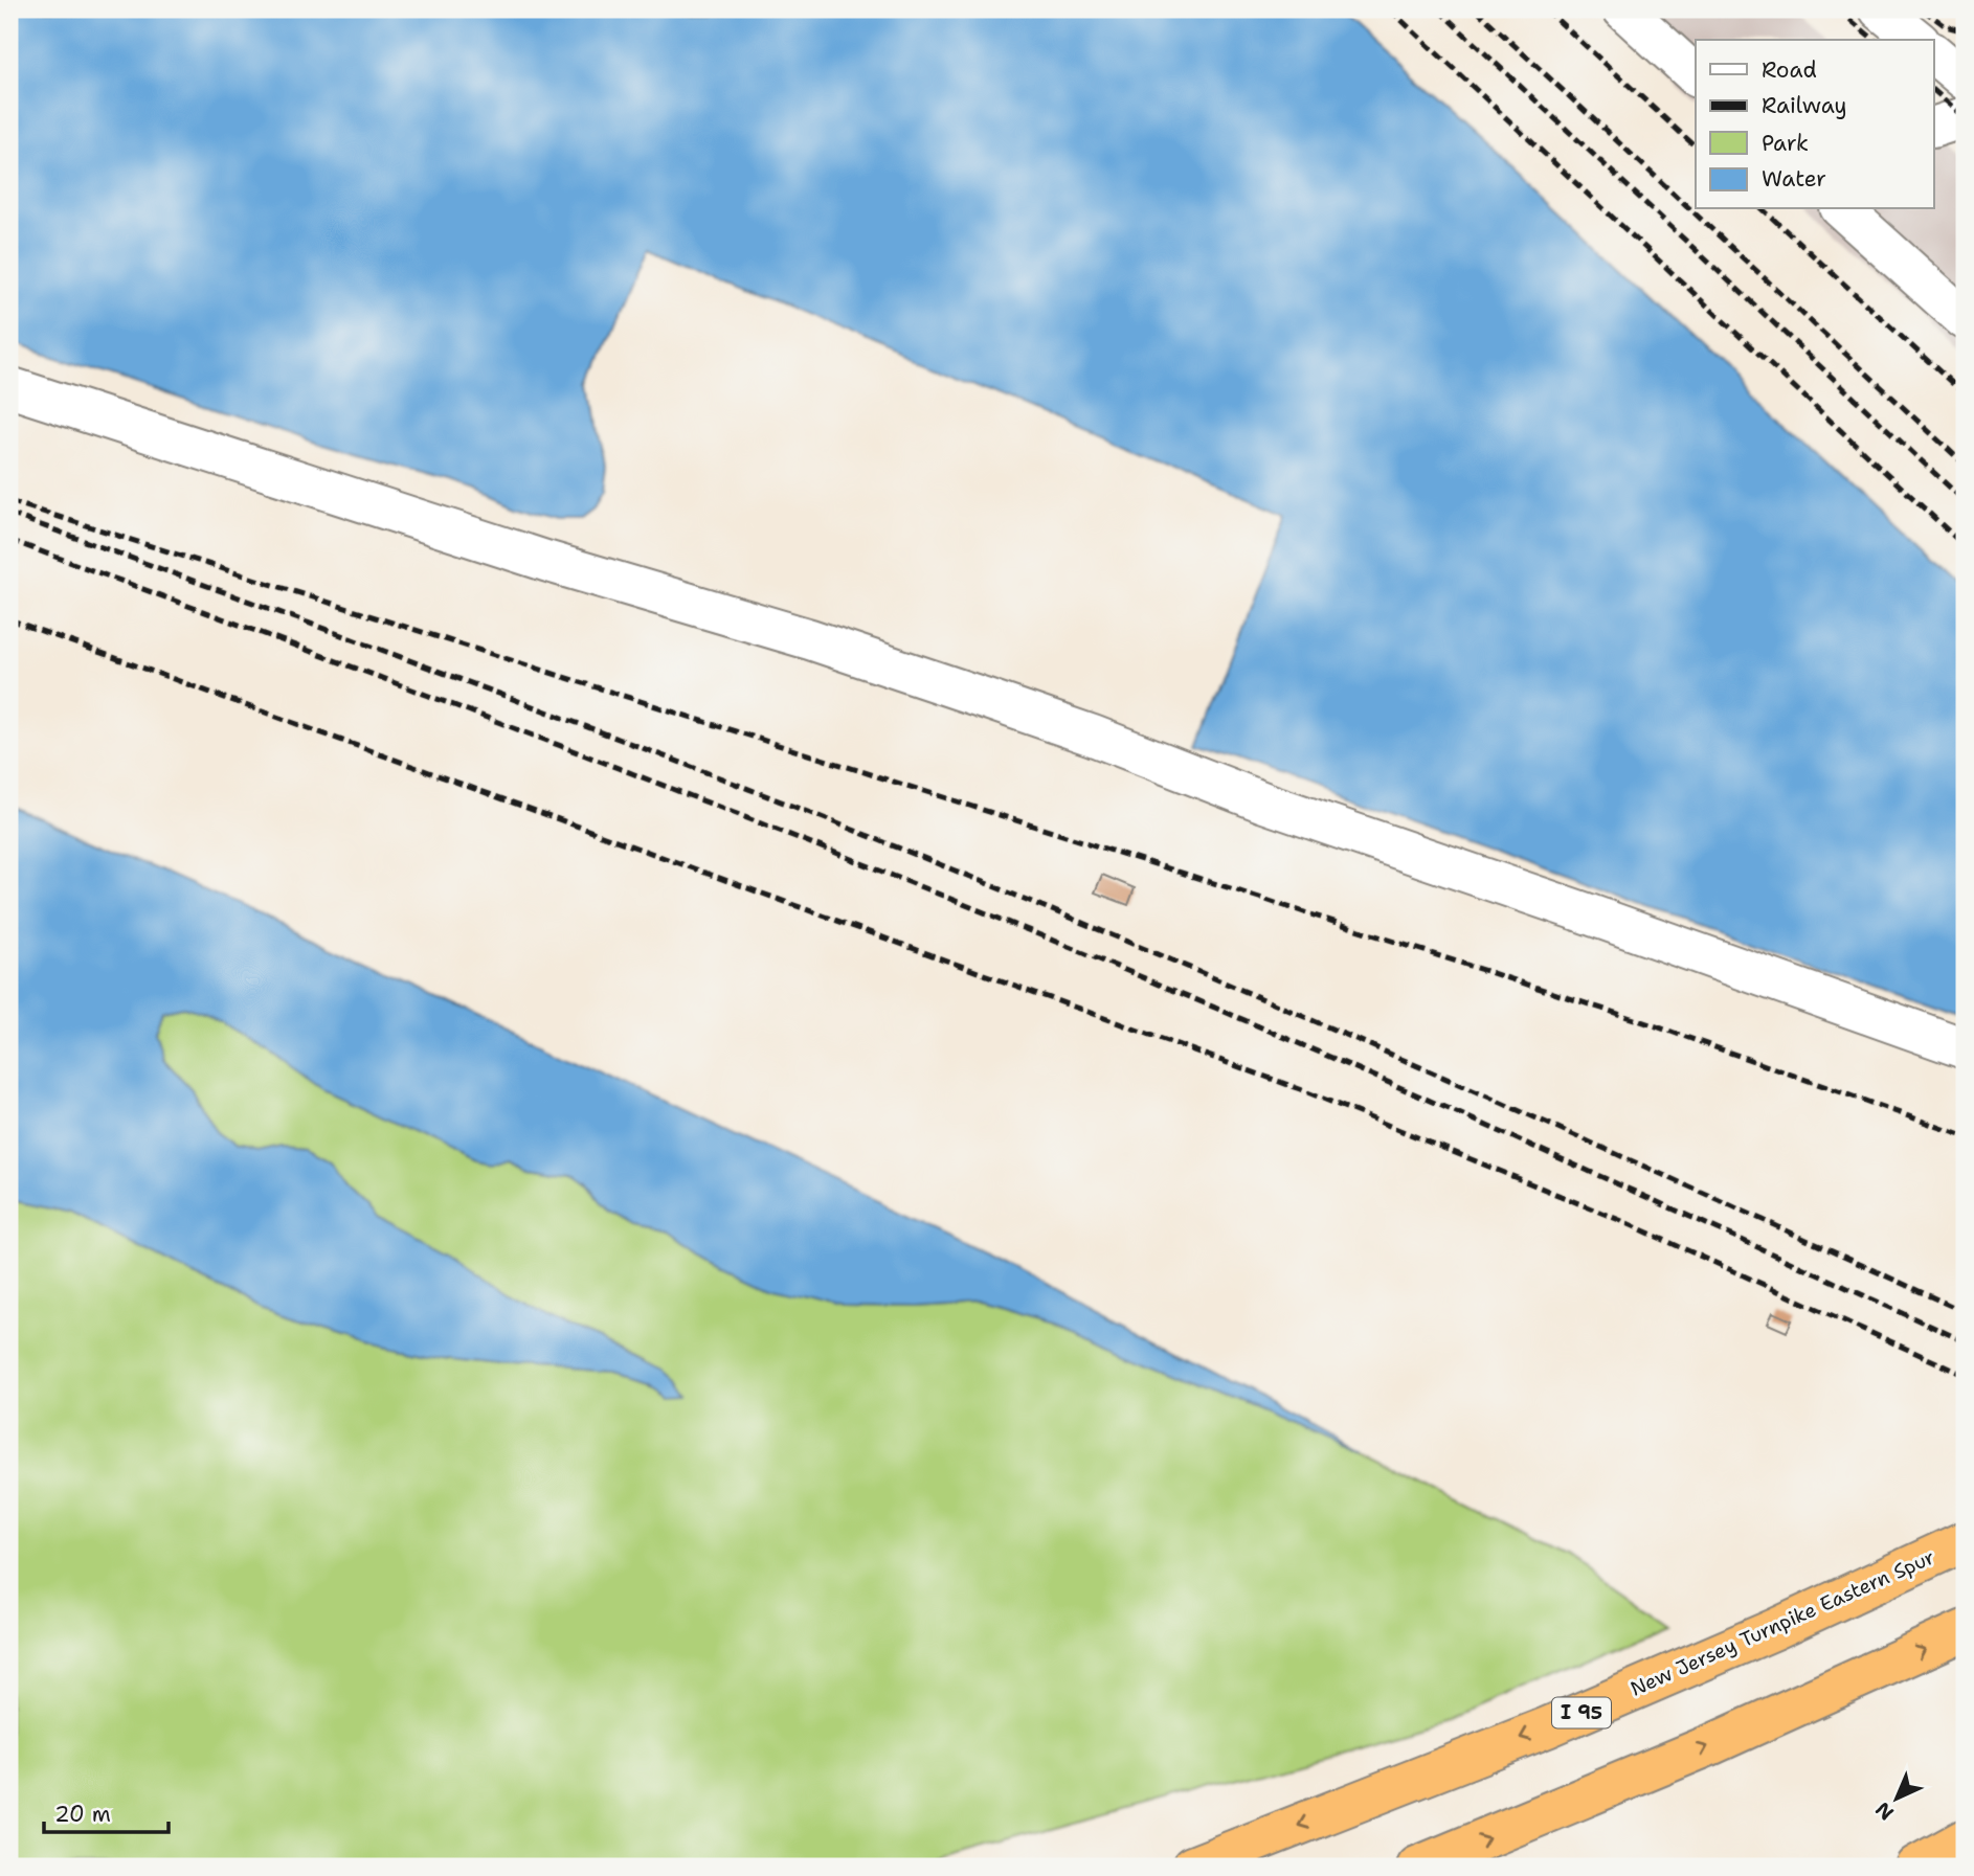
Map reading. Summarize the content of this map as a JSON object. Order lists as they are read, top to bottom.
{
  "streets": {
    "highway": ["New Jersey Turnpike Eastern Spur", "I 95"]
  },
  "legend": [
    "Road",
    "Railway",
    "Park",
    "Water"
  ],
  "scale_bar": "20 m",
  "north": "bottom left"
}
